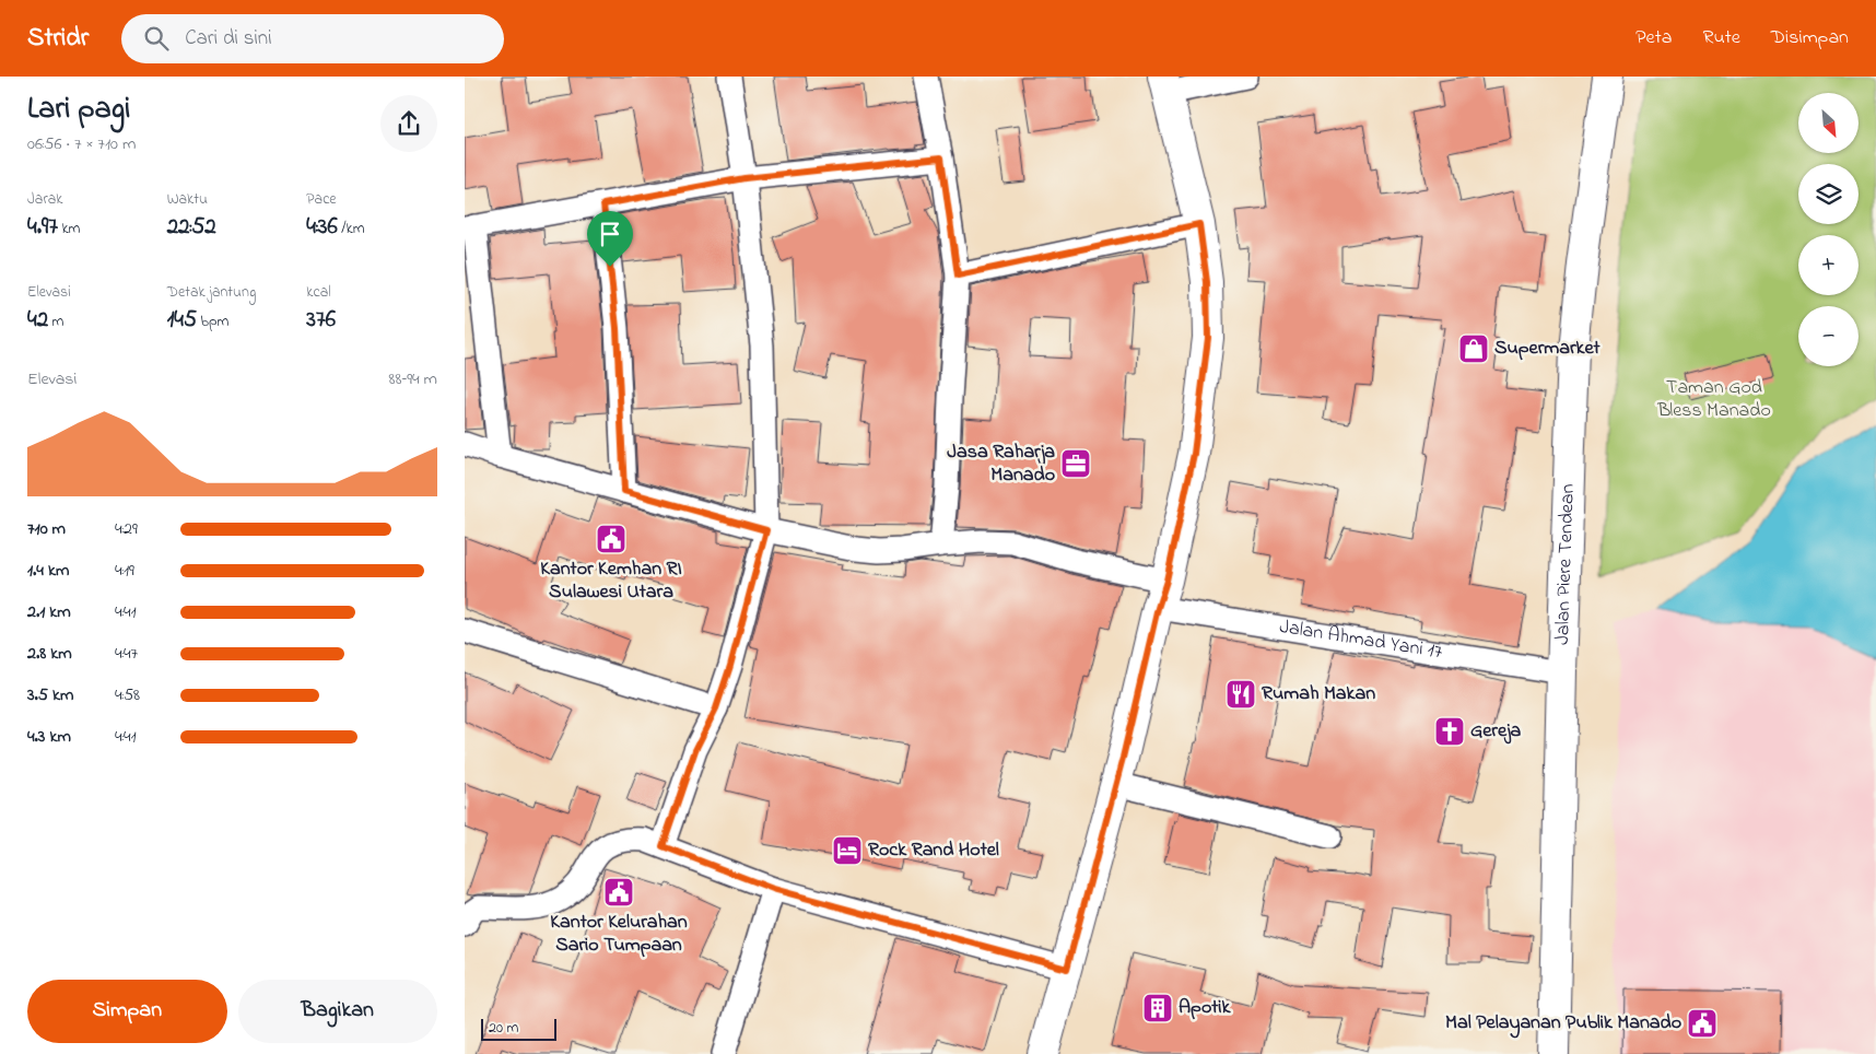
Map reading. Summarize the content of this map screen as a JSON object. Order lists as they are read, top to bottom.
{
  "streets": {
    "main road": ["Jalan Piere Tendean"],
    "street": ["Jalan Ahmad Yani 17"]
  },
  "crossings": [
    ["Jalan Piere Tendean", "Jalan Ahmad Yani 17"]
  ],
  "parks": ["Taman God Bless Manado"],
  "places": {
    "shop": ["Supermarket"],
    "office": ["Jasa Raharja Manado"],
    "public building": ["Kantor Kemhan RI Sulawesi Utara", "Kantor Kelurahan Sario Tumpaan", "Mal Pelayanan Publik Manado"],
    "restaurant": ["Rumah Makan"],
    "church": ["Gereja"],
    "hotel": ["Rock Rand Hotel"],
    "building": ["Apotik"]
  },
  "scale_bar": "20 m",
  "north": "bottom right",
  "page": {
    "header": "Stridr",
    "search": "Cari di sini",
    "nav": ["Peta", "Rute", "Disimpan"],
    "heading": ["Lari pagi", "06:56 · 7 × 710 m"],
    "map_buttons": ["+", "−"],
    "stats": [
      ["Jarak", "4.97 km"],
      ["Waktu", "22:52"],
      ["Pace", "4:36 /km"],
      ["Elevasi", "42 m"],
      ["Detak jantung", "145 bpm"],
      ["kcal", "376"]
    ],
    "chart": ["Elevasi", "88–94 m"],
    "list": [
      {
        "name": "710 m",
        "note": "4:29"
      },
      {
        "name": "1.4 km",
        "note": "4:19"
      },
      {
        "name": "2.1 km",
        "note": "4:41"
      },
      {
        "name": "2.8 km",
        "note": "4:47"
      },
      {
        "name": "3.5 km",
        "note": "4:58"
      },
      {
        "name": "4.3 km",
        "note": "4:41"
      }
    ],
    "buttons": ["Simpan", "Bagikan"],
    "scale": "20 m"
  }
}
